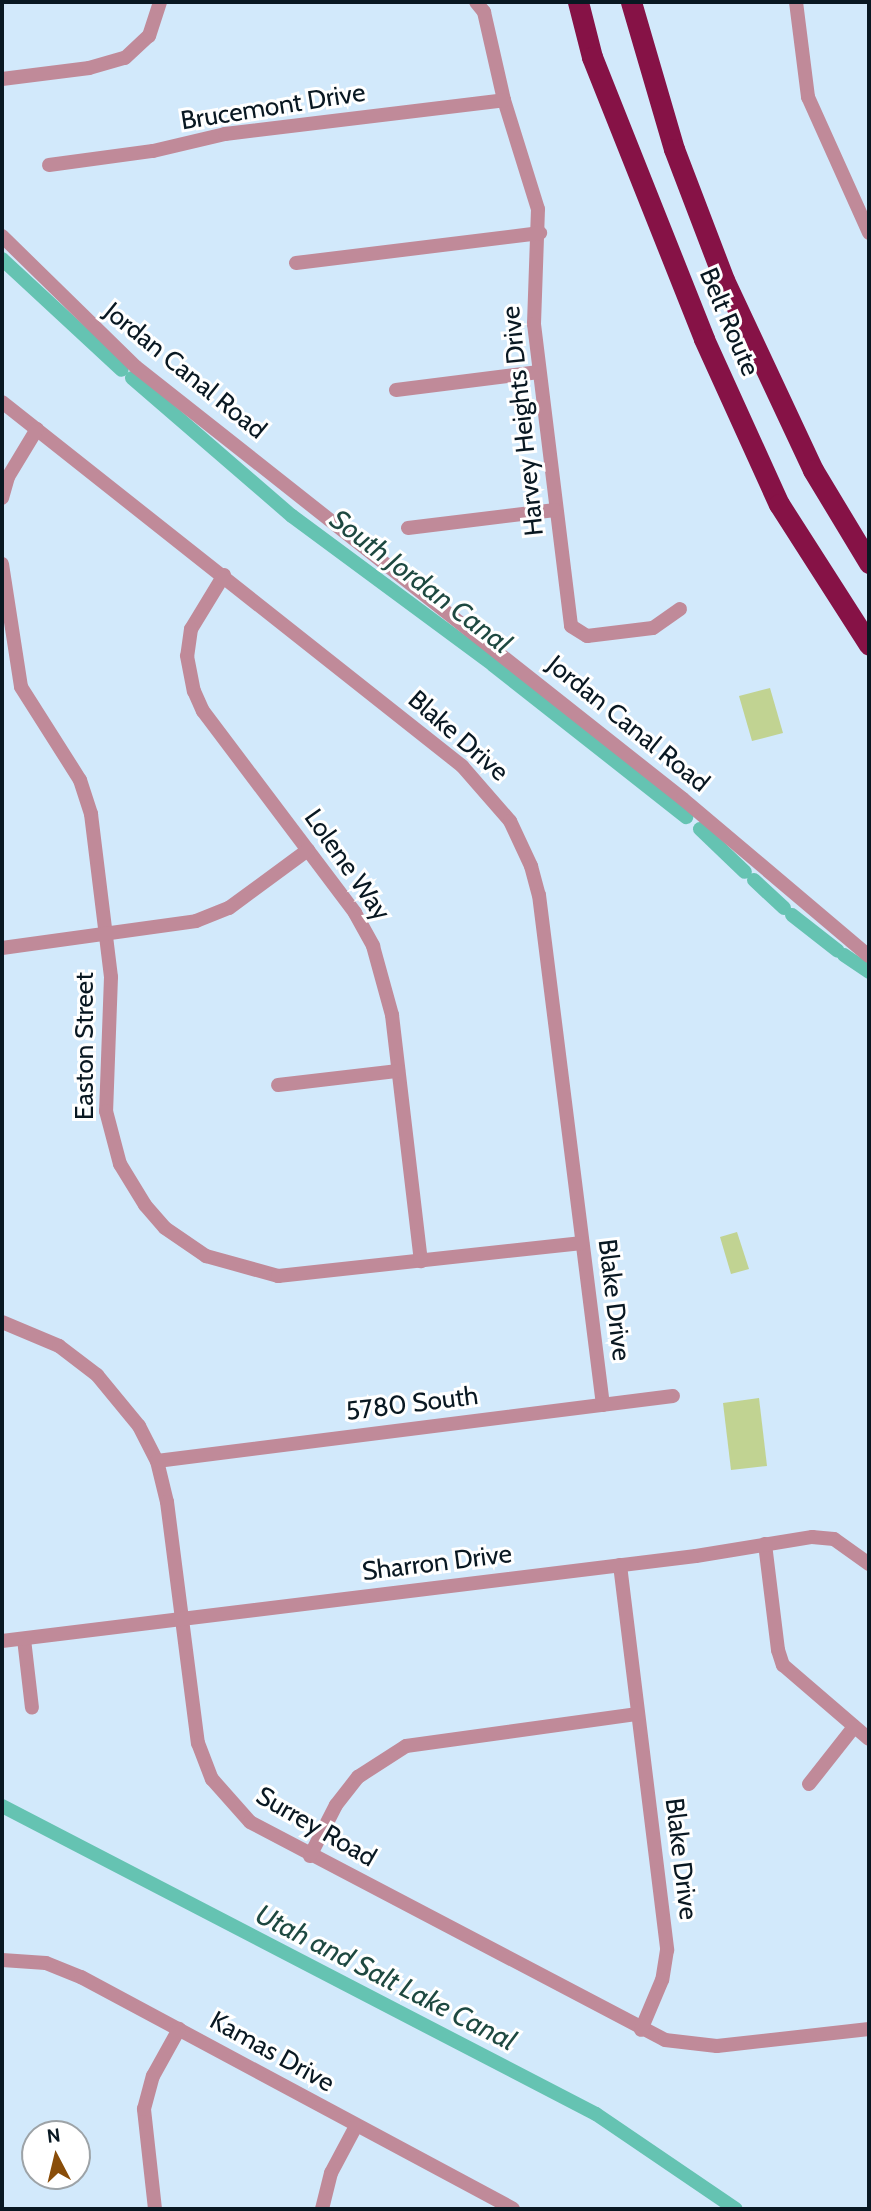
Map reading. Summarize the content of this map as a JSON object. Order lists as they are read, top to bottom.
{
  "streets": {
    "highway": ["Belt Route"],
    "street": [
      "Brucemont Drive",
      "Jordan Canal Road",
      "Harvey Heights Drive",
      "Blake Drive",
      "Lolene Way",
      "Easton Street",
      "5780 South",
      "Sharron Drive",
      "Surrey Road",
      "Kamas Drive"
    ]
  },
  "crossings": [
    ["Brucemont Drive", "Harvey Heights Drive"],
    ["Blake Drive", "Lolene Way"],
    ["Blake Drive", "Easton Street"],
    ["Blake Drive", "5780 South"],
    ["Blake Drive", "Sharron Drive"],
    ["Blake Drive", "Surrey Road"],
    ["Lolene Way", "Easton Street"],
    ["5780 South", "Surrey Road"],
    ["Sharron Drive", "Surrey Road"]
  ],
  "water": ["South Jordan Canal", "Utah and Salt Lake Canal"],
  "north": "top"
}
